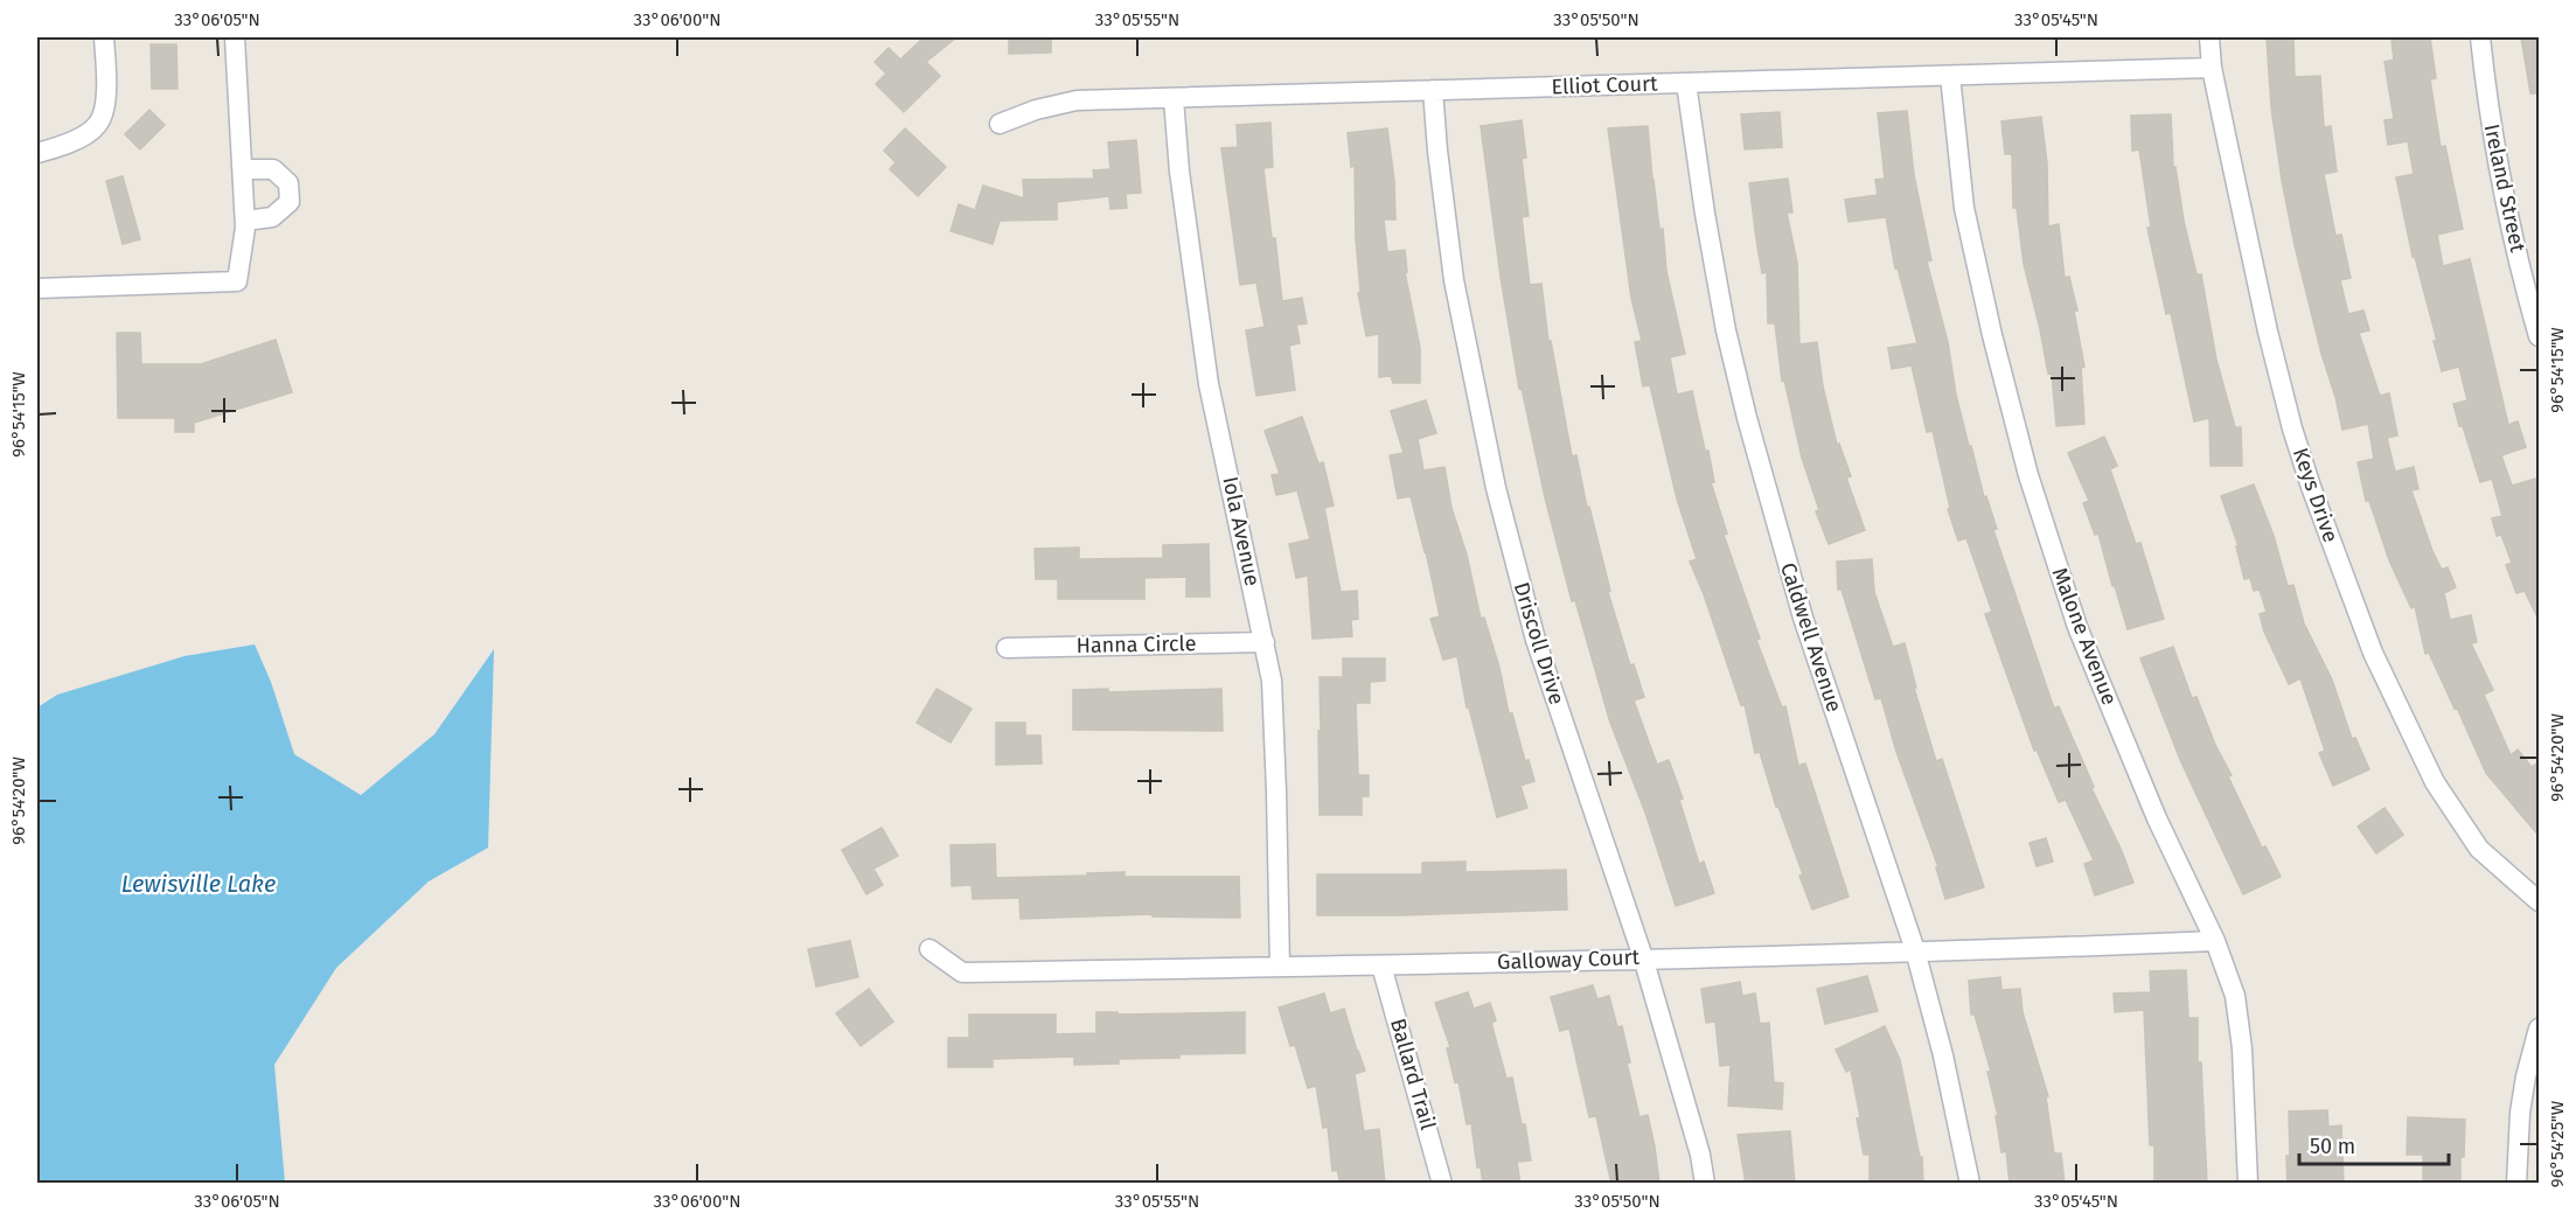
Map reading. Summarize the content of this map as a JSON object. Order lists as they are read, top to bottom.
{
  "streets": {
    "street": [
      "Elliot Court",
      "Ireland Street",
      "Keys Drive",
      "Iola Avenue",
      "Malone Avenue",
      "Caldwell Avenue",
      "Driscoll Drive",
      "Hanna Circle",
      "Galloway Court",
      "Ballard Trail"
    ]
  },
  "crossings": [
    ["Elliot Court", "Keys Drive"],
    ["Elliot Court", "Iola Avenue"],
    ["Elliot Court", "Malone Avenue"],
    ["Elliot Court", "Caldwell Avenue"],
    ["Elliot Court", "Driscoll Drive"],
    ["Iola Avenue", "Hanna Circle"],
    ["Iola Avenue", "Galloway Court"],
    ["Malone Avenue", "Galloway Court"],
    ["Caldwell Avenue", "Galloway Court"],
    ["Driscoll Drive", "Galloway Court"],
    ["Galloway Court", "Ballard Trail"]
  ],
  "water": ["Lewisville Lake"],
  "scale_bar": "50 m",
  "coordinates": [
    "33°06'05\"N",
    "33°06'00\"N",
    "33°05'55\"N",
    "33°05'50\"N",
    "33°05'45\"N",
    "96°54'15\"W",
    "96°54'20\"W",
    "96°54'25\"W"
  ]
}
